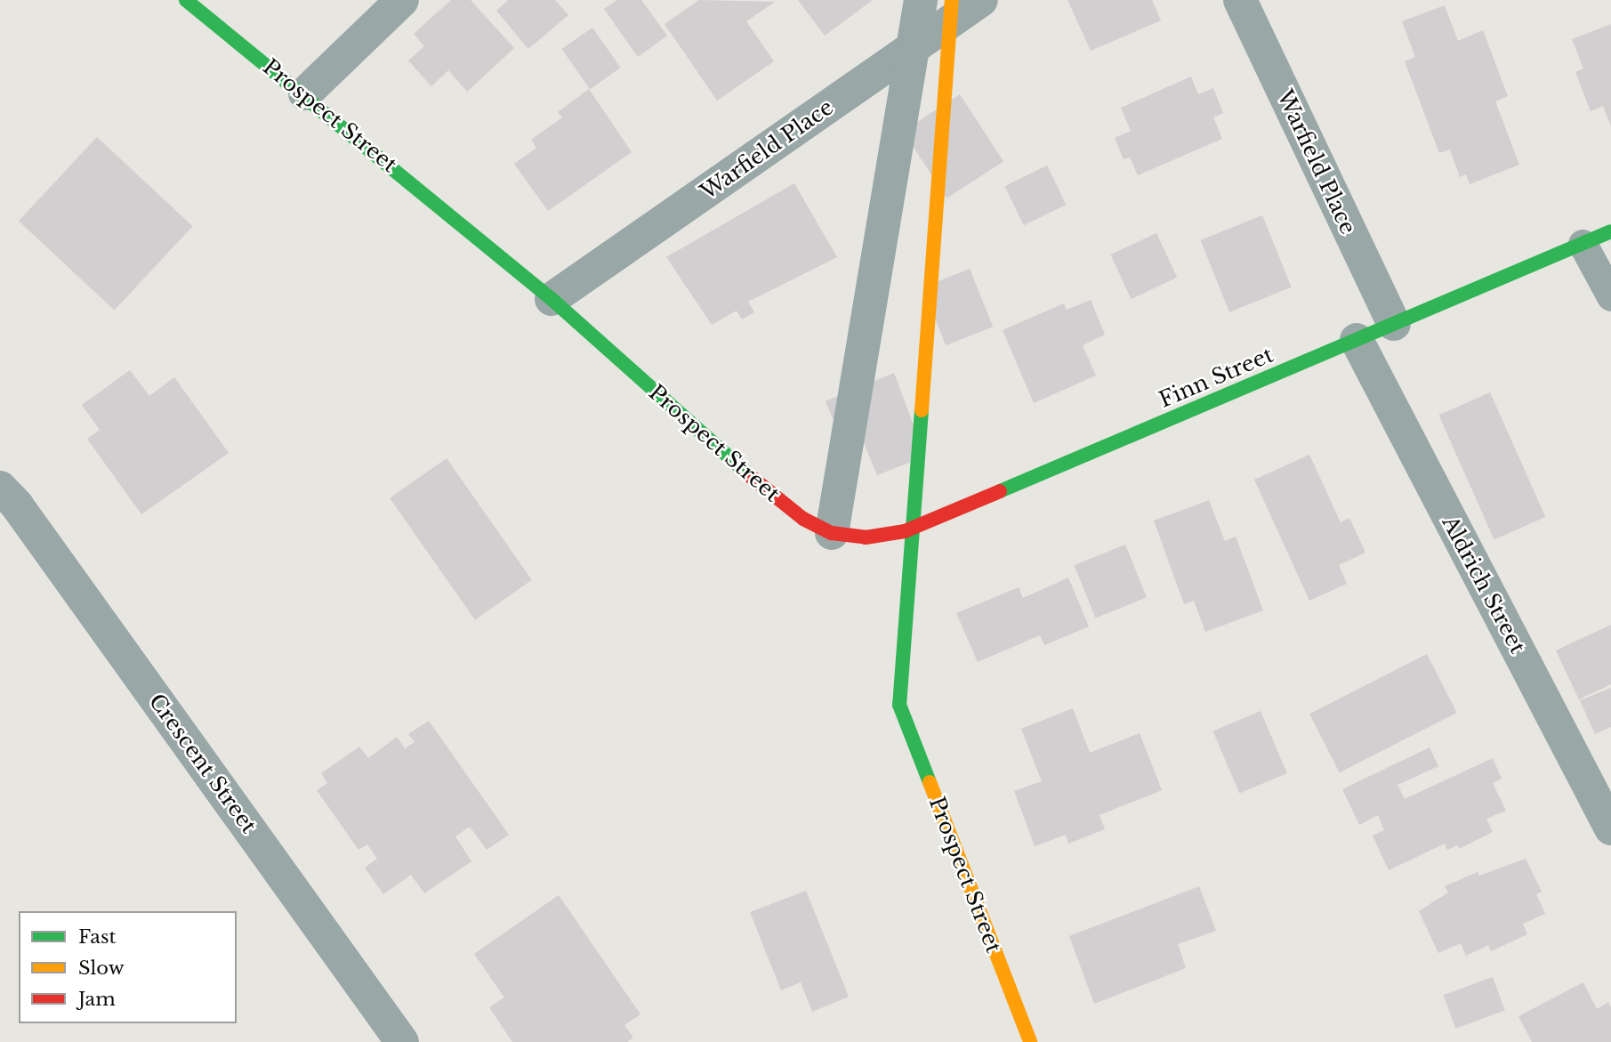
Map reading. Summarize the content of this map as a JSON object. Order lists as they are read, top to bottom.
{
  "streets": {
    "main road": ["Prospect Street", "Finn Street"],
    "street": ["Warfield Place", "Aldrich Street", "Crescent Street"]
  },
  "crossings": [
    ["Prospect Street", "Warfield Place"],
    ["Prospect Street", "Finn Street"],
    ["Warfield Place", "Finn Street"],
    ["Finn Street", "Aldrich Street"]
  ],
  "legend": ["Fast", "Slow", "Jam"]
}
